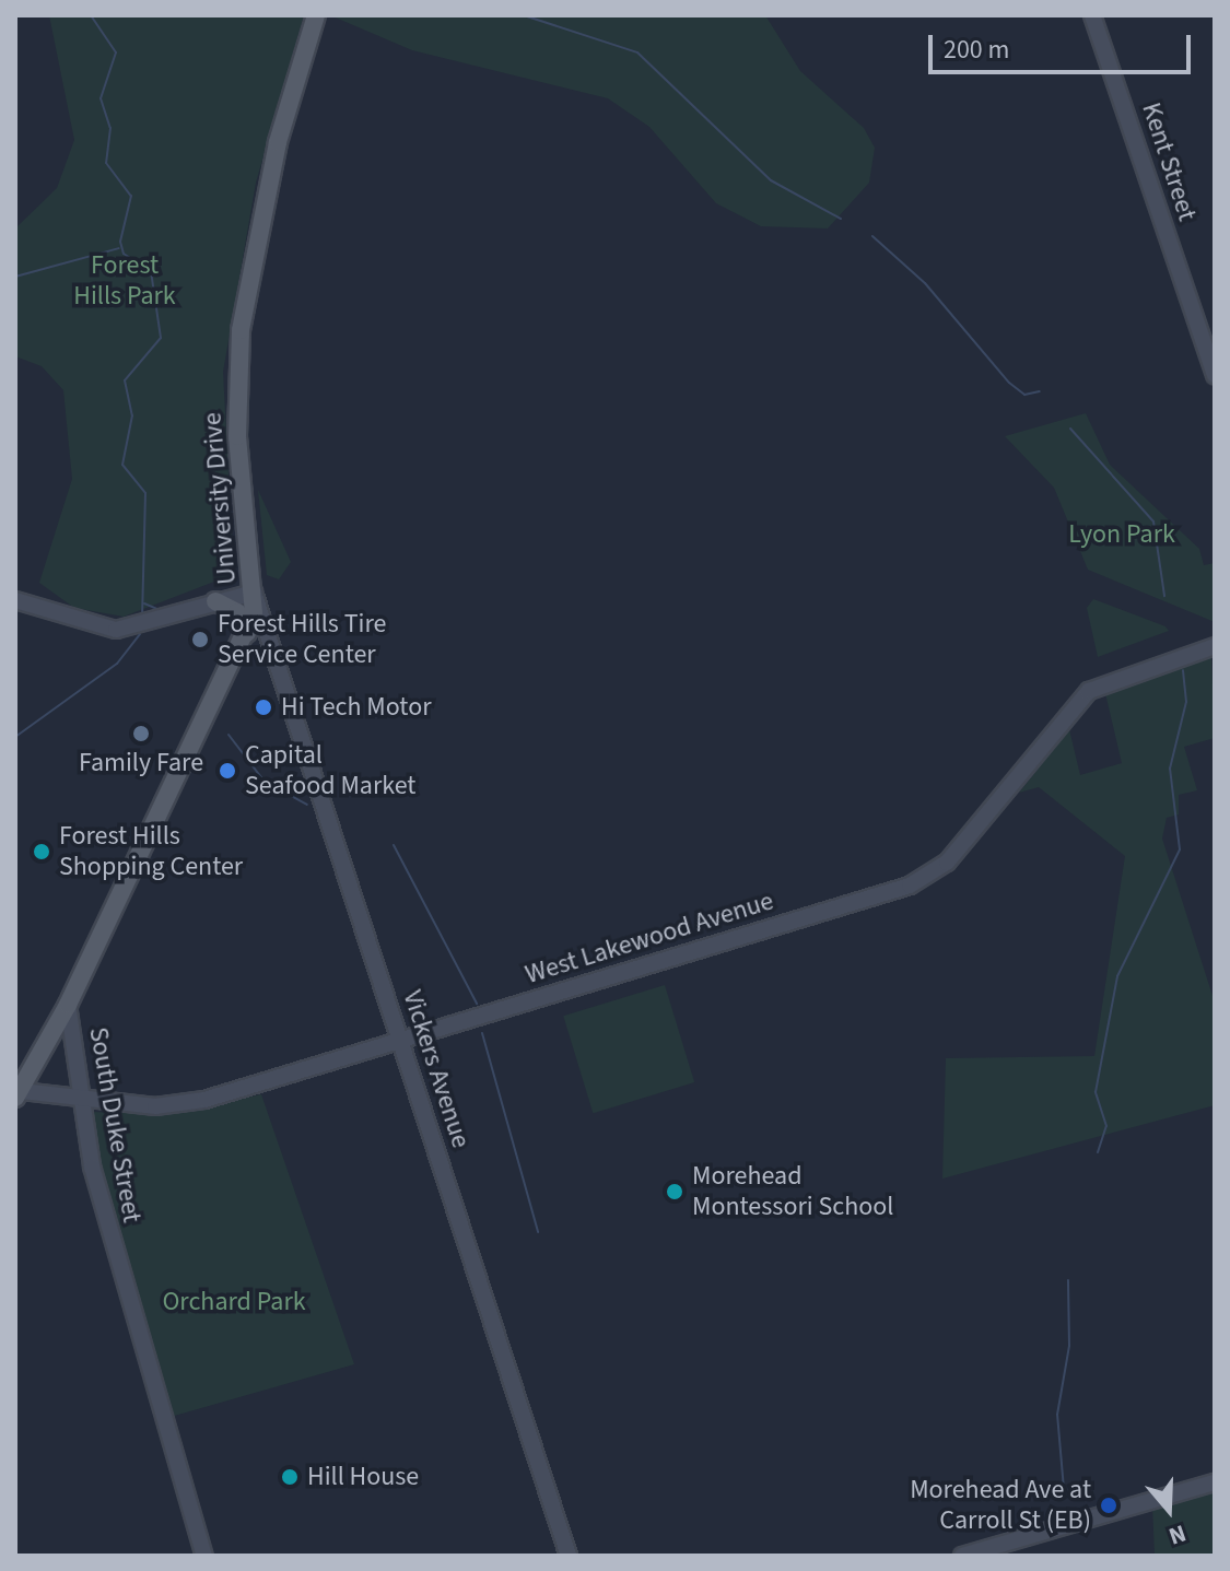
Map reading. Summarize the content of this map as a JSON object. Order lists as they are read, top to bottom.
{
  "streets": {
    "main road": ["University Drive"],
    "street": [
      "Kent Street",
      "West Lakewood Avenue",
      "Vickers Avenue",
      "South Duke Street"
    ]
  },
  "crossings": [
    ["University Drive", "West Lakewood Avenue"],
    ["University Drive", "Vickers Avenue"],
    ["University Drive", "South Duke Street"],
    ["West Lakewood Avenue", "Vickers Avenue"],
    ["West Lakewood Avenue", "South Duke Street"]
  ],
  "parks": ["Forest Hills Park", "Lyon Park", "Orchard Park"],
  "places": [
    "Forest Hills Tire Service Center",
    "Hi Tech Motor",
    "Family Fare",
    "Capital Seafood Market",
    "Forest Hills Shopping Center",
    "Morehead Montessori School",
    "Hill House",
    "Morehead Ave at Carroll St (EB)"
  ],
  "scale_bar": "200 m",
  "north": "bottom"
}
